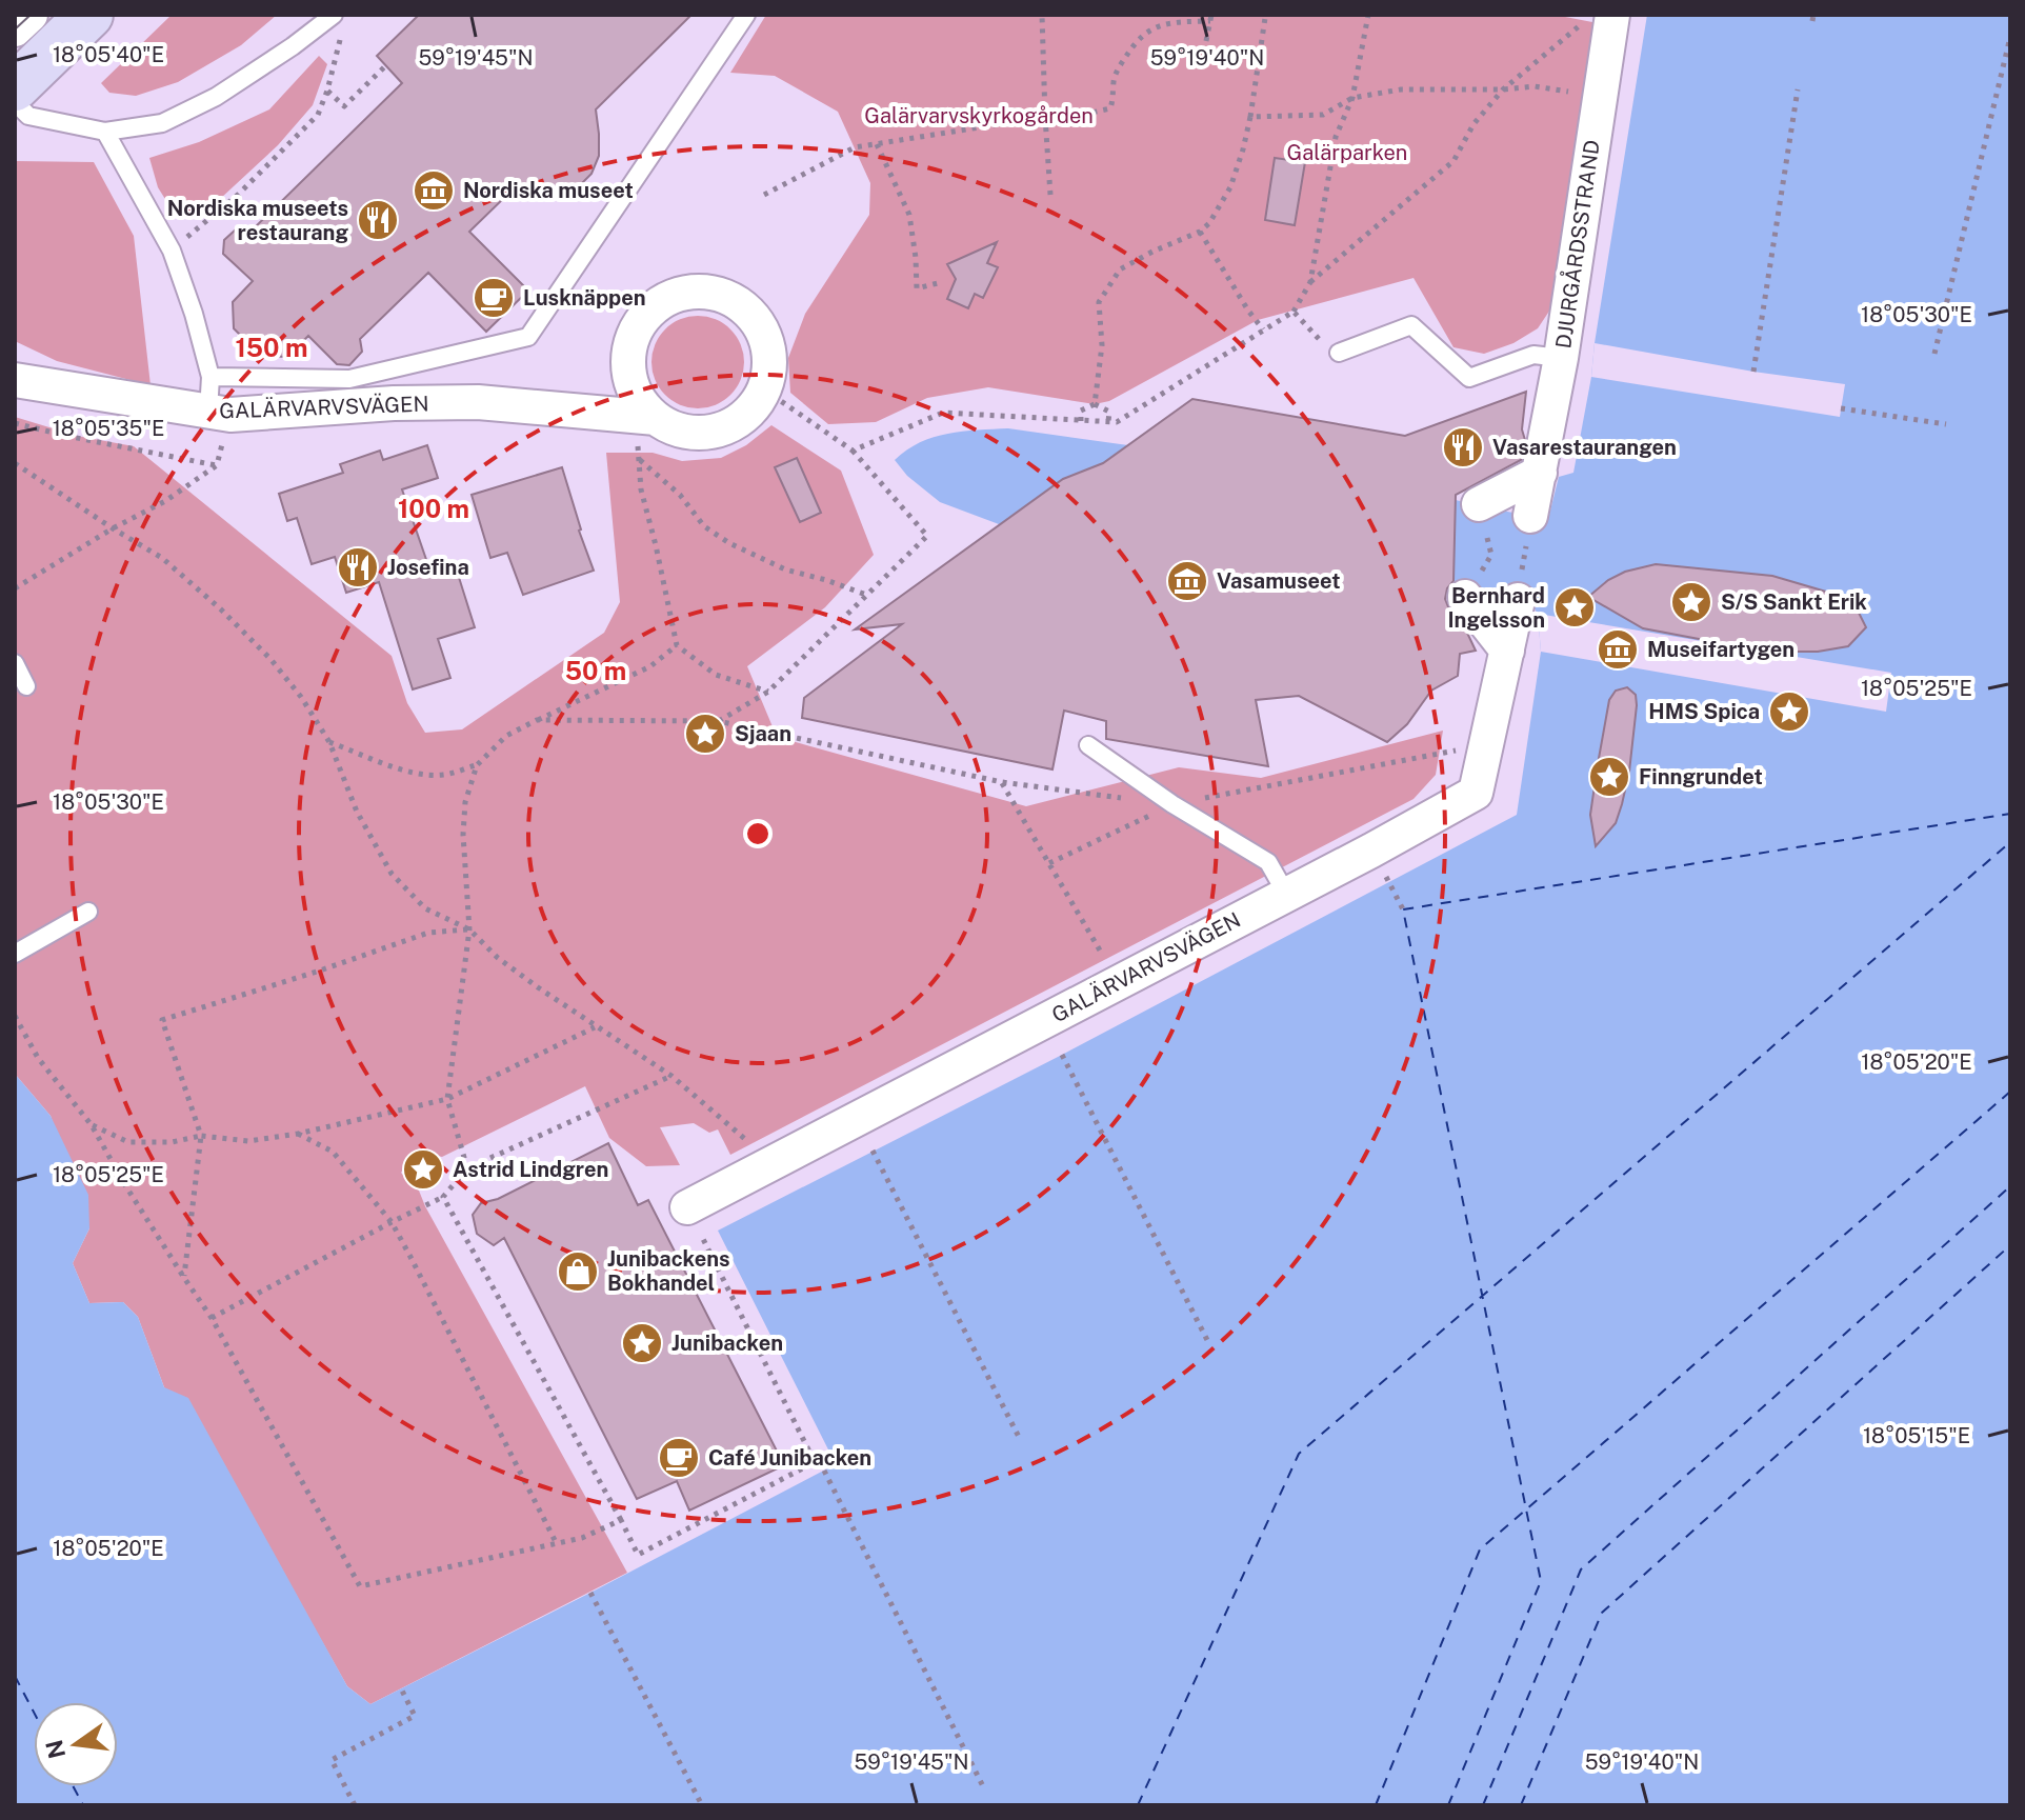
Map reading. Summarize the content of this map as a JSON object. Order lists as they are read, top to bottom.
{
  "streets": {
    "street": ["DJURGÅRDSSTRAND", "GALÄRVARVSVÄGEN"]
  },
  "parks": ["Galärvarvskyrkogården", "Galärparken"],
  "places": {
    "museum": ["Nordiska museet", "Vasamuseet", "Museifartygen"],
    "restaurant": ["Nordiska museets restaurang", "Vasarestaurangen", "Josefina"],
    "cafe": ["Lusknäppen", "Café Junibacken"],
    "place": [
      "S/S Sankt Erik",
      "Bernhard Ingelsson",
      "HMS Spica",
      "Sjaan",
      "Finngrundet",
      "Astrid Lindgren",
      "Junibacken"
    ],
    "shop": ["Junibackens Bokhandel"]
  },
  "north": "left",
  "coordinates": [
    "18°05'40\"E",
    "59°19'45\"N",
    "59°19'40\"N",
    "18°05'30\"E",
    "18°05'35\"E",
    "18°05'25\"E",
    "18°05'20\"E",
    "18°05'15\"E"
  ],
  "rings": ["150 m", "100 m", "50 m"]
}
